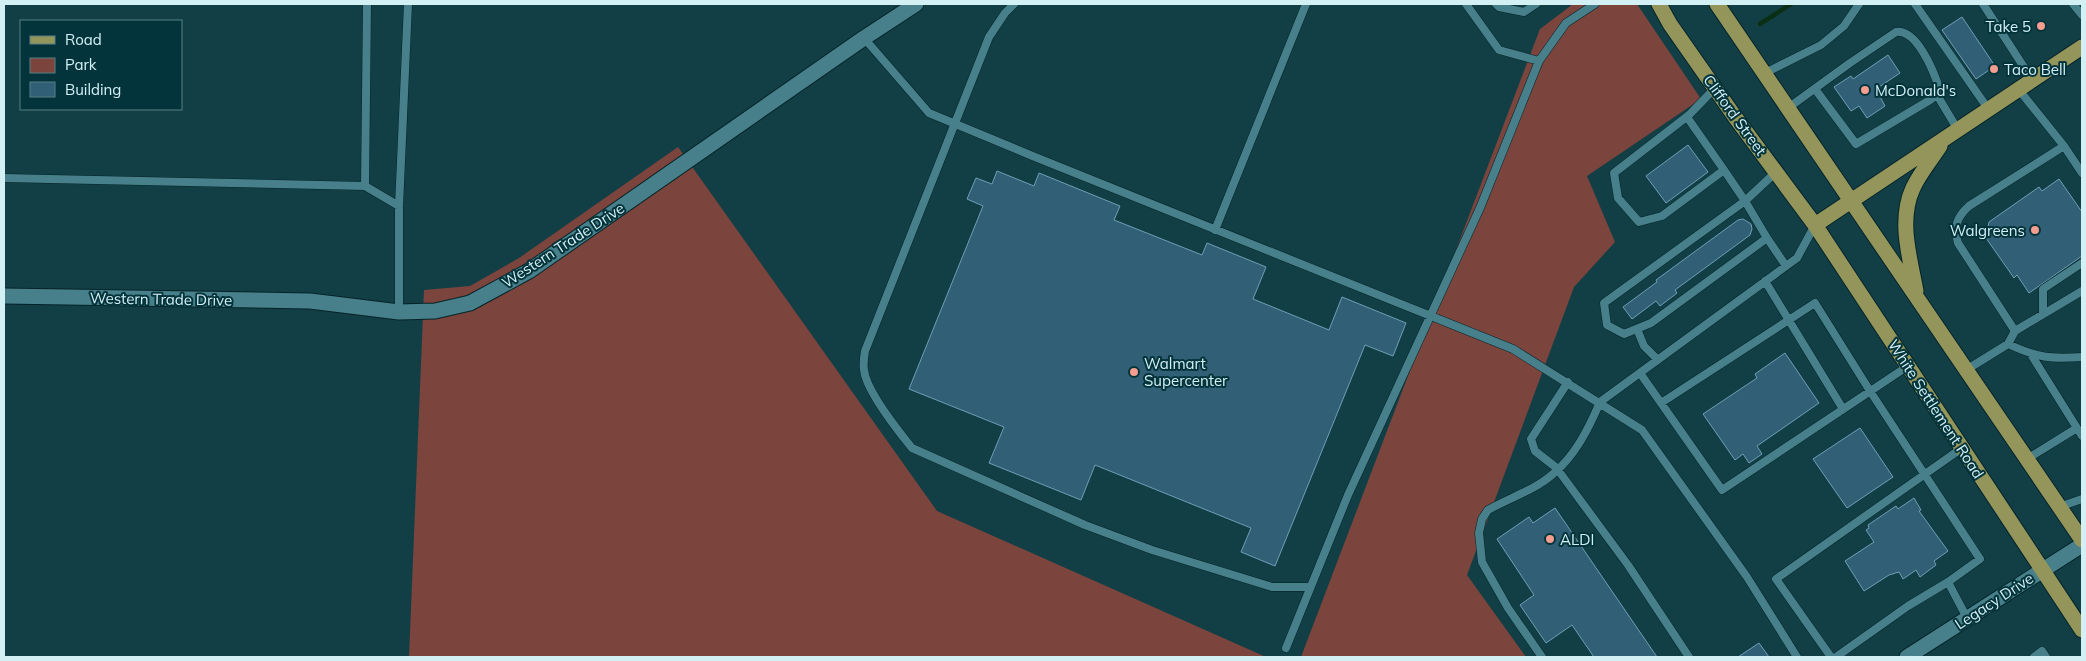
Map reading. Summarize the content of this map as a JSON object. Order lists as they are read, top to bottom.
{
  "streets": {
    "main road": ["Clifford Street", "White Settlement Road"],
    "street": ["Western Trade Drive", "Legacy Drive"]
  },
  "crossings": [
    ["Clifford Street", "White Settlement Road"],
    ["White Settlement Road", "Legacy Drive"]
  ],
  "places": [
    "Take 5",
    "Taco Bell",
    "McDonald's",
    "Walgreens",
    "Walmart Supercenter",
    "ALDI"
  ],
  "legend": ["Road", "Park", "Building"]
}
